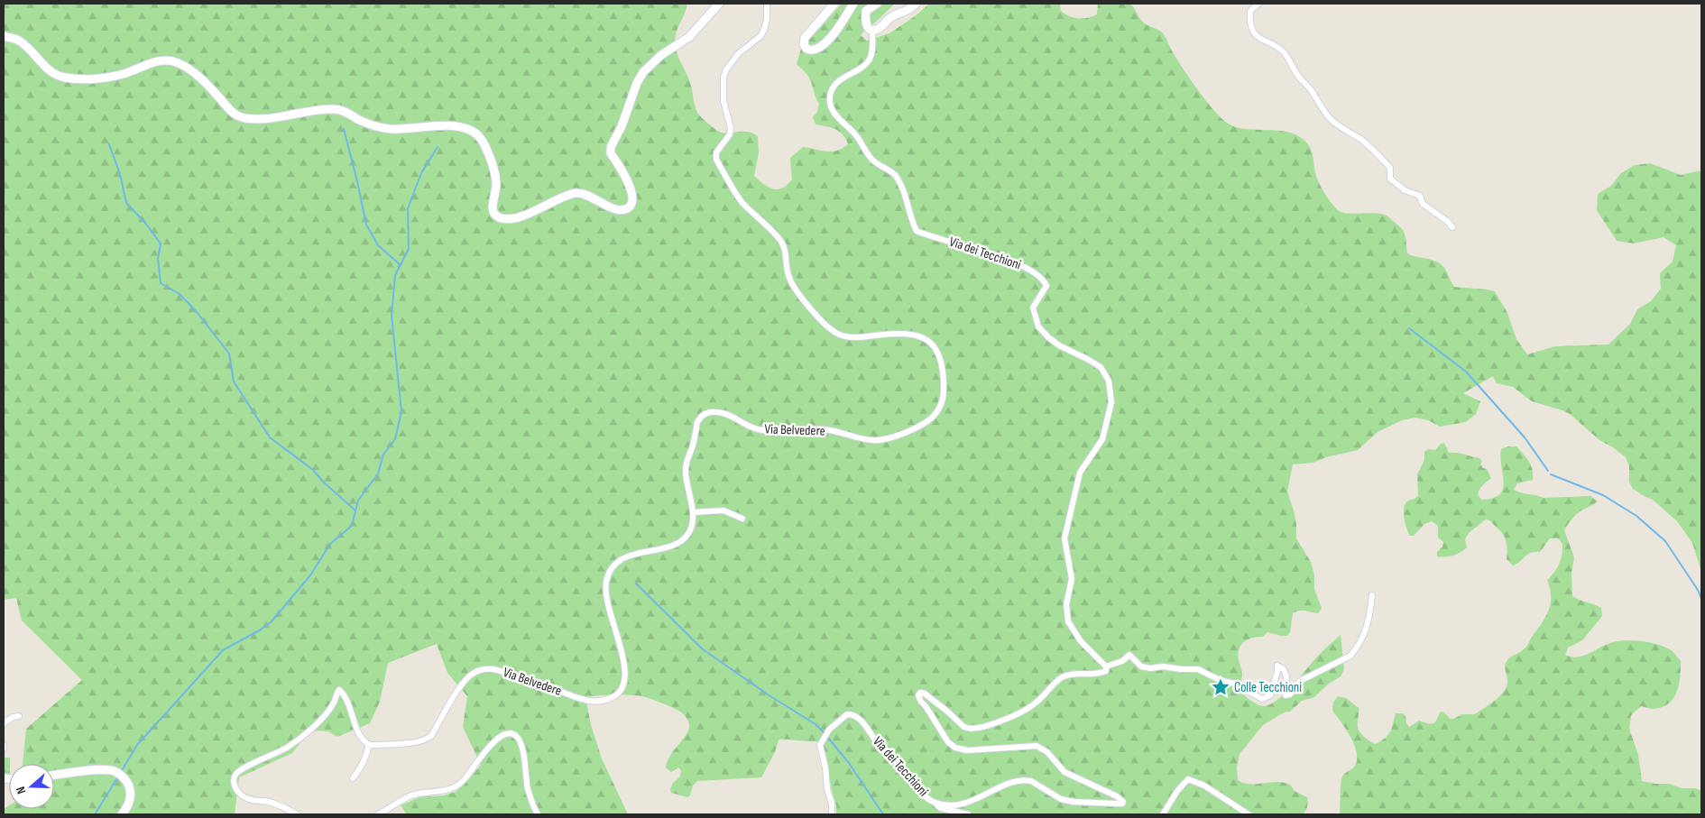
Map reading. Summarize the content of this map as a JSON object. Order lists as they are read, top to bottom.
{
  "streets": {
    "street": ["Via dei Tecchioni", "Via Belvedere"]
  },
  "places": {
    "place": ["Colle Tecchioni"]
  },
  "north": "left"
}
